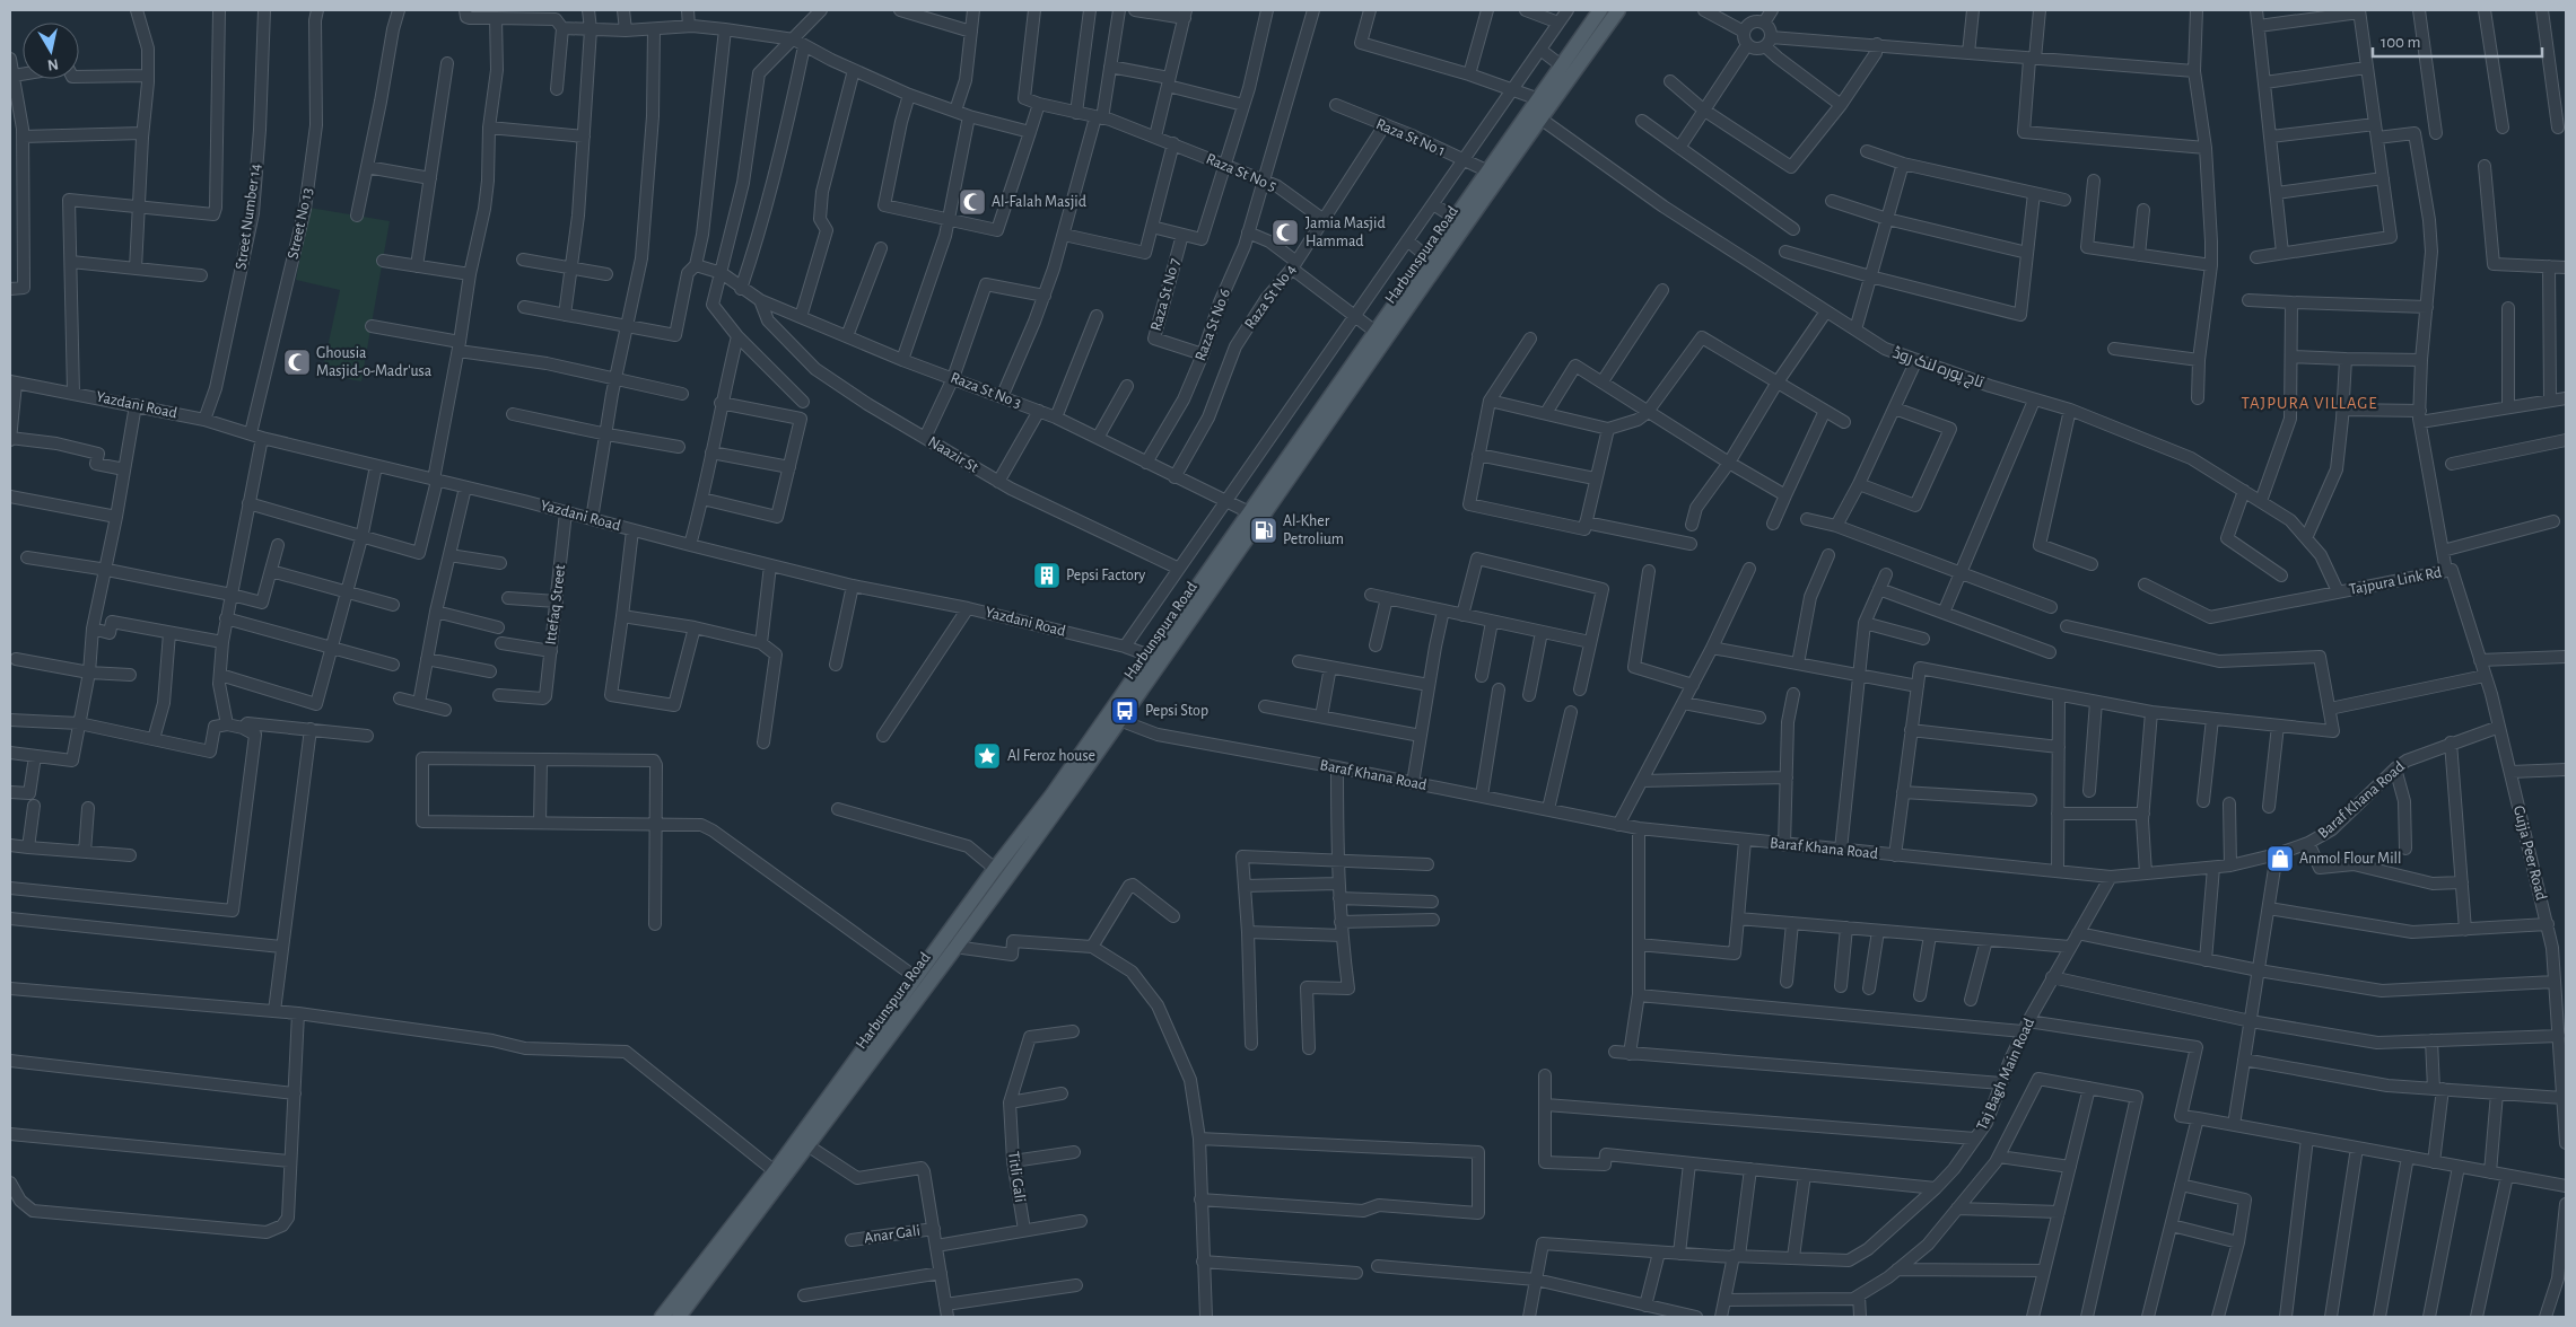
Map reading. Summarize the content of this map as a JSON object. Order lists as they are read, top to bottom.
{
  "streets": {
    "main road": ["Harbunspura Road"],
    "street": [
      "Raza St No 1",
      "Raza St No 5",
      "Street Number 14",
      "Street No 13",
      "Raza St No 7",
      "Raza St No 4",
      "Raza St No 6",
      "تاج پورہ لنک روڈ",
      "Raza St No 3",
      "Yazdani Road",
      "Naazir St",
      "Tajpura Link Rd",
      "Ittefaq Street",
      "Baraf Khana Road",
      "Gujja Peer Road",
      "Taj Bagh Main Road",
      "Titli Gali",
      "Anar Gali"
    ]
  },
  "crossings": [
    ["Raza St No 1", "Harbunspura Road"],
    ["Raza St No 1", "Raza St No 4"],
    ["Raza St No 5", "Raza St No 4"],
    ["Raza St No 5", "Raza St No 6"],
    ["Street Number 14", "Yazdani Road"],
    ["Street No 13", "Yazdani Road"],
    ["Harbunspura Road", "تاج پورہ لنک روڈ"],
    ["Harbunspura Road", "Raza St No 3"],
    ["Harbunspura Road", "Yazdani Road"],
    ["Harbunspura Road", "Baraf Khana Road"],
    ["Raza St No 7", "Raza St No 6"],
    ["Raza St No 4", "Raza St No 3"],
    ["Raza St No 6", "Raza St No 3"],
    ["تاج پورہ لنک روڈ", "Tajpura Link Rd"],
    ["Raza St No 3", "Naazir St"],
    ["Yazdani Road", "Ittefaq Street"],
    ["Tajpura Link Rd", "Gujja Peer Road"],
    ["Baraf Khana Road", "Gujja Peer Road"],
    ["Baraf Khana Road", "Taj Bagh Main Road"]
  ],
  "districts": ["TAJPURA VILLAGE"],
  "places": {
    "mosque": ["Al-Falah Masjid", "Jamia Masjid Hammad", "Ghousia Masjid-o-Madr'usa"],
    "fuel station": ["Al-Kher Petrolium"],
    "building": ["Pepsi Factory"],
    "bus stop": ["Pepsi Stop"],
    "place": ["Al Feroz house"],
    "shop": ["Anmol Flour Mill"]
  },
  "scale_bar": "100 m",
  "north": "bottom"
}
